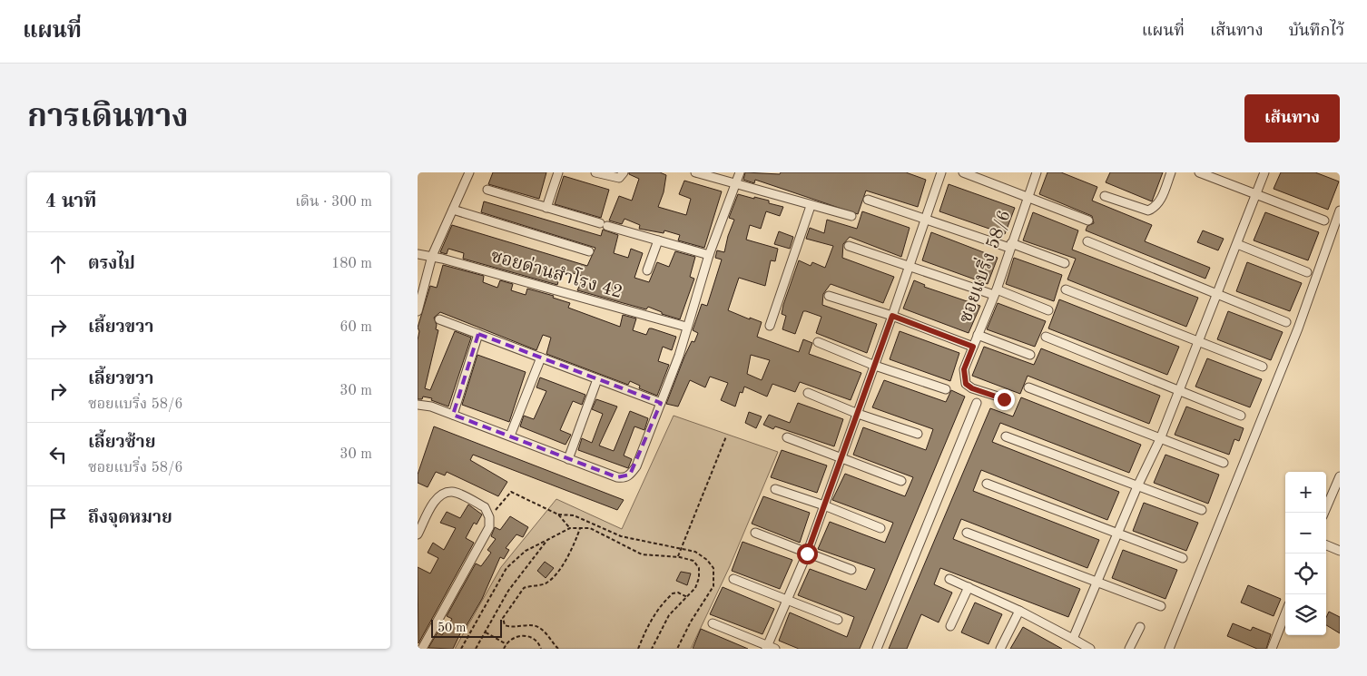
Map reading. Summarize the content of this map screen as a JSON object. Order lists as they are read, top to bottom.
{
  "streets": {
    "street": ["ซอยแบริ่ง 58/6", "ซอยด่านสำโรง 42"]
  },
  "scale_bar": "50 m",
  "page": {
    "header": "แผนที่",
    "nav": ["แผนที่", "เส้นทาง", "บันทึกไว้"],
    "title": "การเดินทาง",
    "buttons": "เส้นทาง",
    "heading": ["4 นาที", "เดิน · 300 m"],
    "list": [
      ["ตรงไป", "180 m"],
      ["เลี้ยวขวา", "60 m"],
      ["เลี้ยวขวา", "ซอยแบริ่ง 58/6", "30 m"],
      ["เลี้ยวซ้าย", "ซอยแบริ่ง 58/6", "30 m"],
      "ถึงจุดหมาย"
    ],
    "map_buttons": ["+", "−"],
    "scale": "50 m"
  }
}
